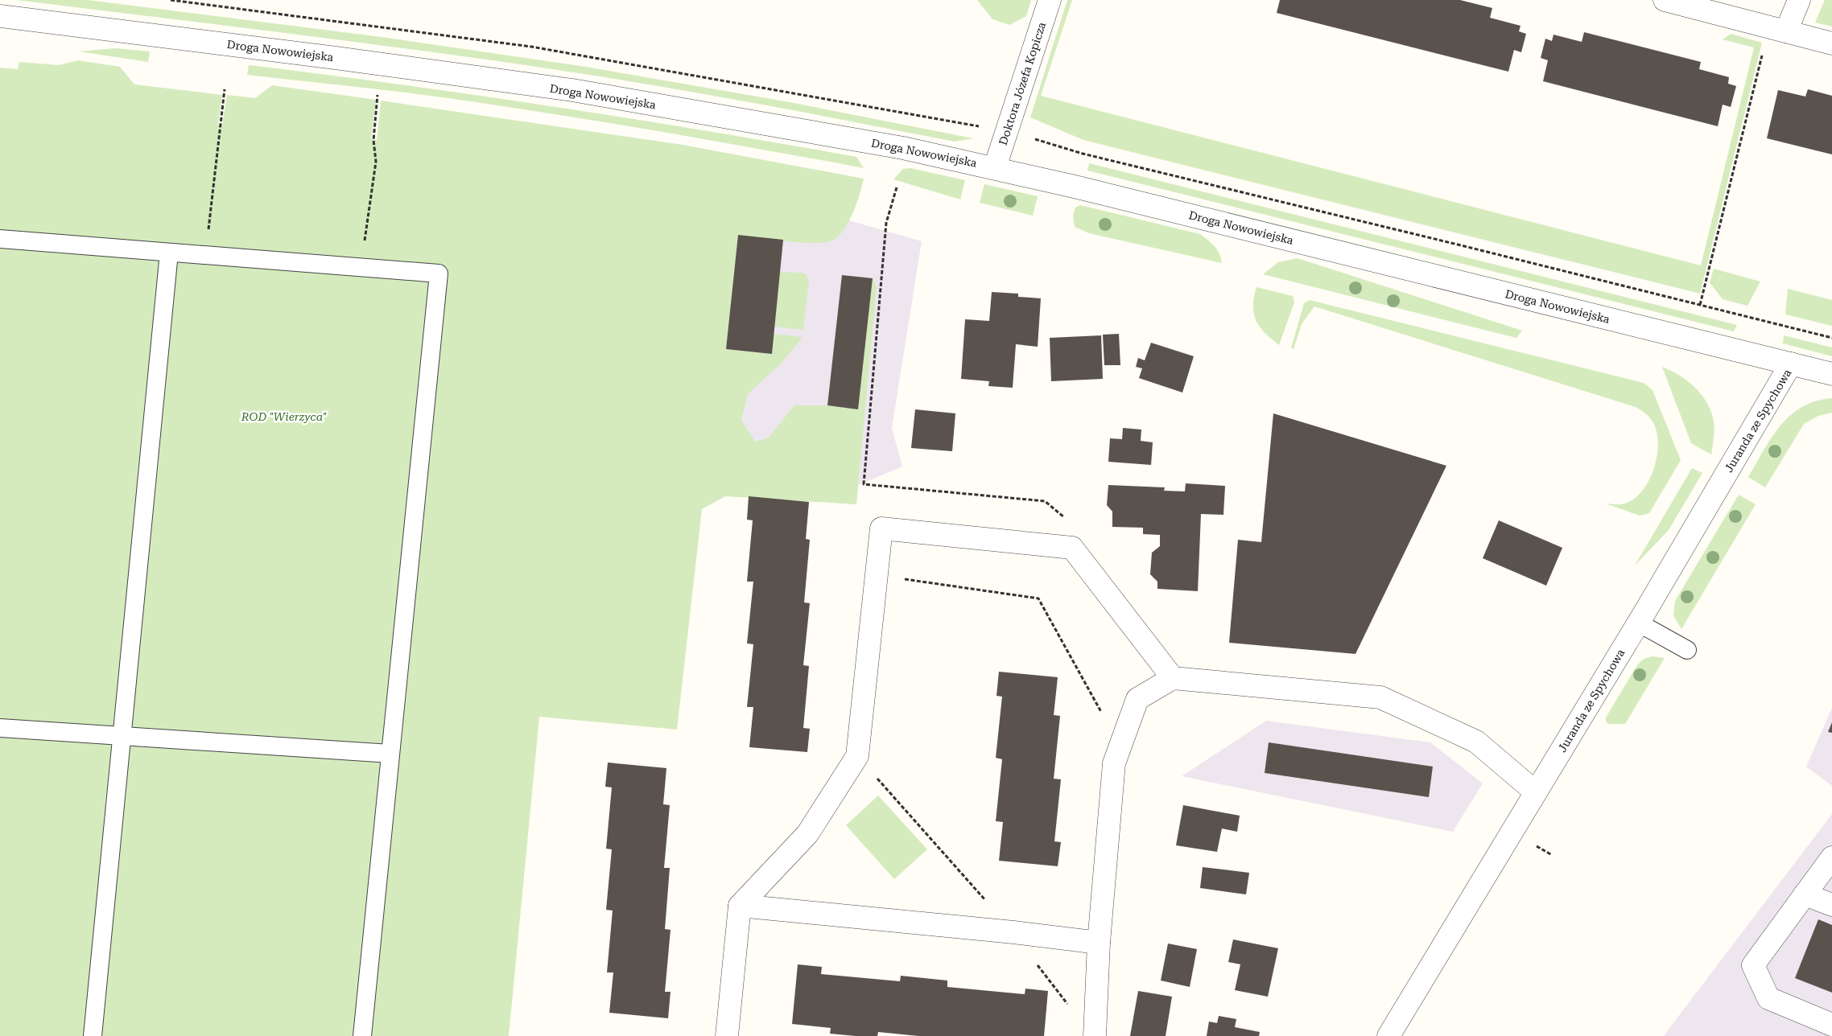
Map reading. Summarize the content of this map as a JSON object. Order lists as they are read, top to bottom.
{
  "streets": {
    "street": ["Droga Nowowiejska", "Doktora Józefa Kopicza", "Juranda ze Spychowa"]
  },
  "crossings": [
    ["Droga Nowowiejska", "Doktora Józefa Kopicza"],
    ["Droga Nowowiejska", "Juranda ze Spychowa"]
  ],
  "parks": ["ROD \"Wierzyca\""]
}
